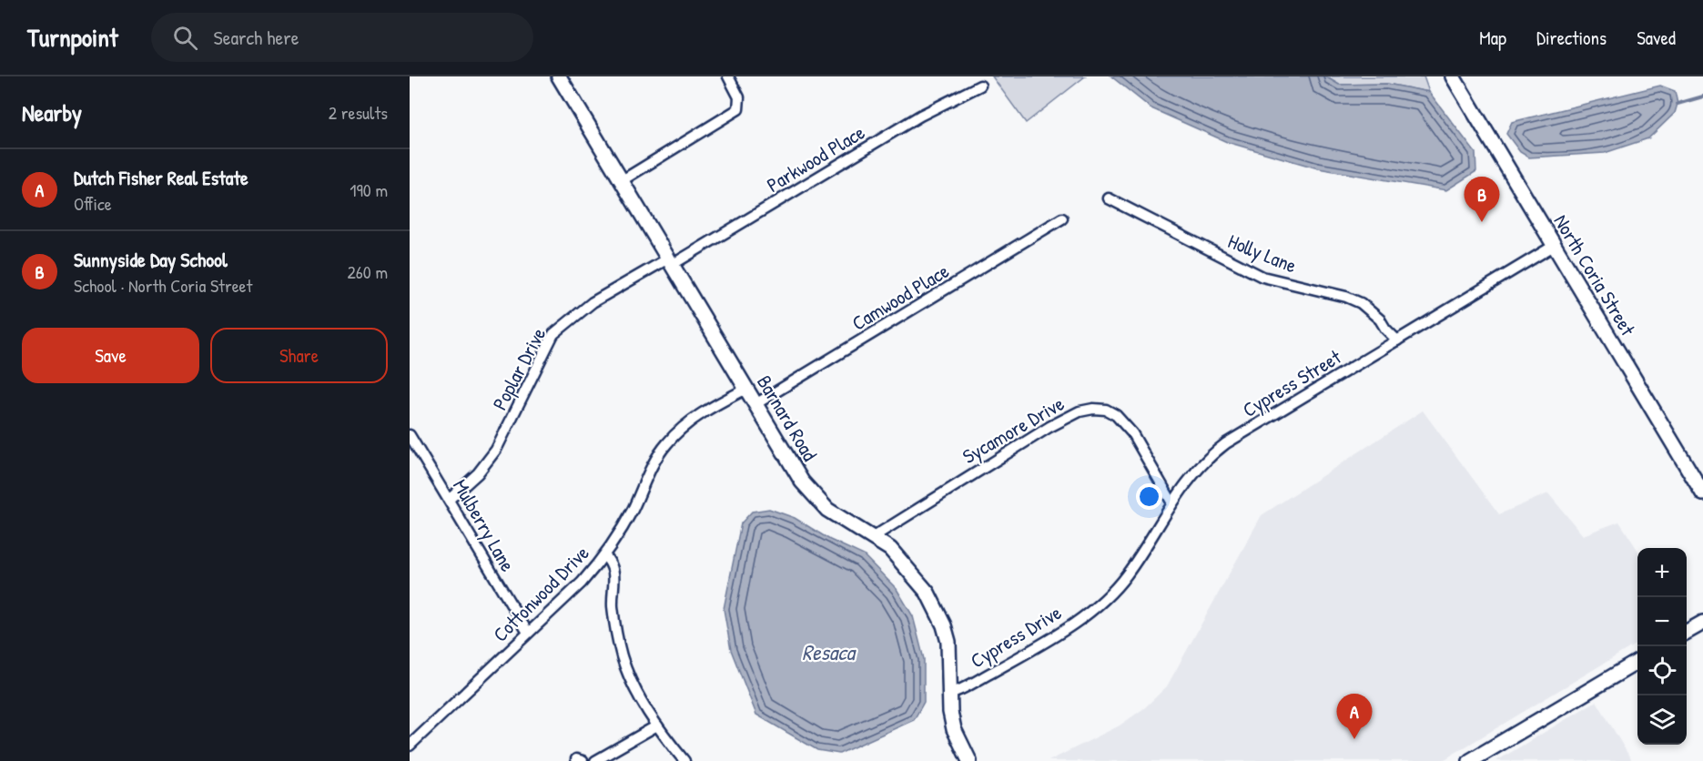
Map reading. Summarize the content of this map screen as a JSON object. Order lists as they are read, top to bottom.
{
  "streets": {
    "street": [
      "Parkwood Place",
      "Holly Lane",
      "North Coria Street",
      "Camwood Place",
      "Poplar Drive",
      "Cypress Street",
      "Barnard Road",
      "Sycamore Drive",
      "Mulberry Lane",
      "Cottonwood Drive",
      "Cypress Drive"
    ]
  },
  "crossings": [
    ["Parkwood Place", "Poplar Drive"],
    ["Parkwood Place", "Barnard Road"],
    ["Holly Lane", "Cypress Street"],
    ["North Coria Street", "Cypress Street"],
    ["Camwood Place", "Barnard Road"],
    ["Poplar Drive", "Barnard Road"],
    ["Poplar Drive", "Mulberry Lane"],
    ["Cypress Street", "Sycamore Drive"],
    ["Cypress Street", "Cypress Drive"],
    ["Barnard Road", "Sycamore Drive"],
    ["Barnard Road", "Cottonwood Drive"],
    ["Barnard Road", "Cypress Drive"],
    ["Mulberry Lane", "Cottonwood Drive"]
  ],
  "water": ["Resaca"],
  "page": {
    "header": "Turnpoint",
    "search": "Search here",
    "nav": ["Map", "Directions", "Saved"],
    "heading": ["Nearby", "2 results"],
    "list": [
      {
        "mark": "A",
        "name": "Dutch Fisher Real Estate",
        "note": "Office",
        "value": "190 m"
      },
      {
        "mark": "B",
        "name": "Sunnyside Day School",
        "note": "School · North Coria Street",
        "value": "260 m"
      }
    ],
    "pins": ["B", "A"],
    "buttons": ["Save", "Share"],
    "map_buttons": ["+", "−"]
  }
}
